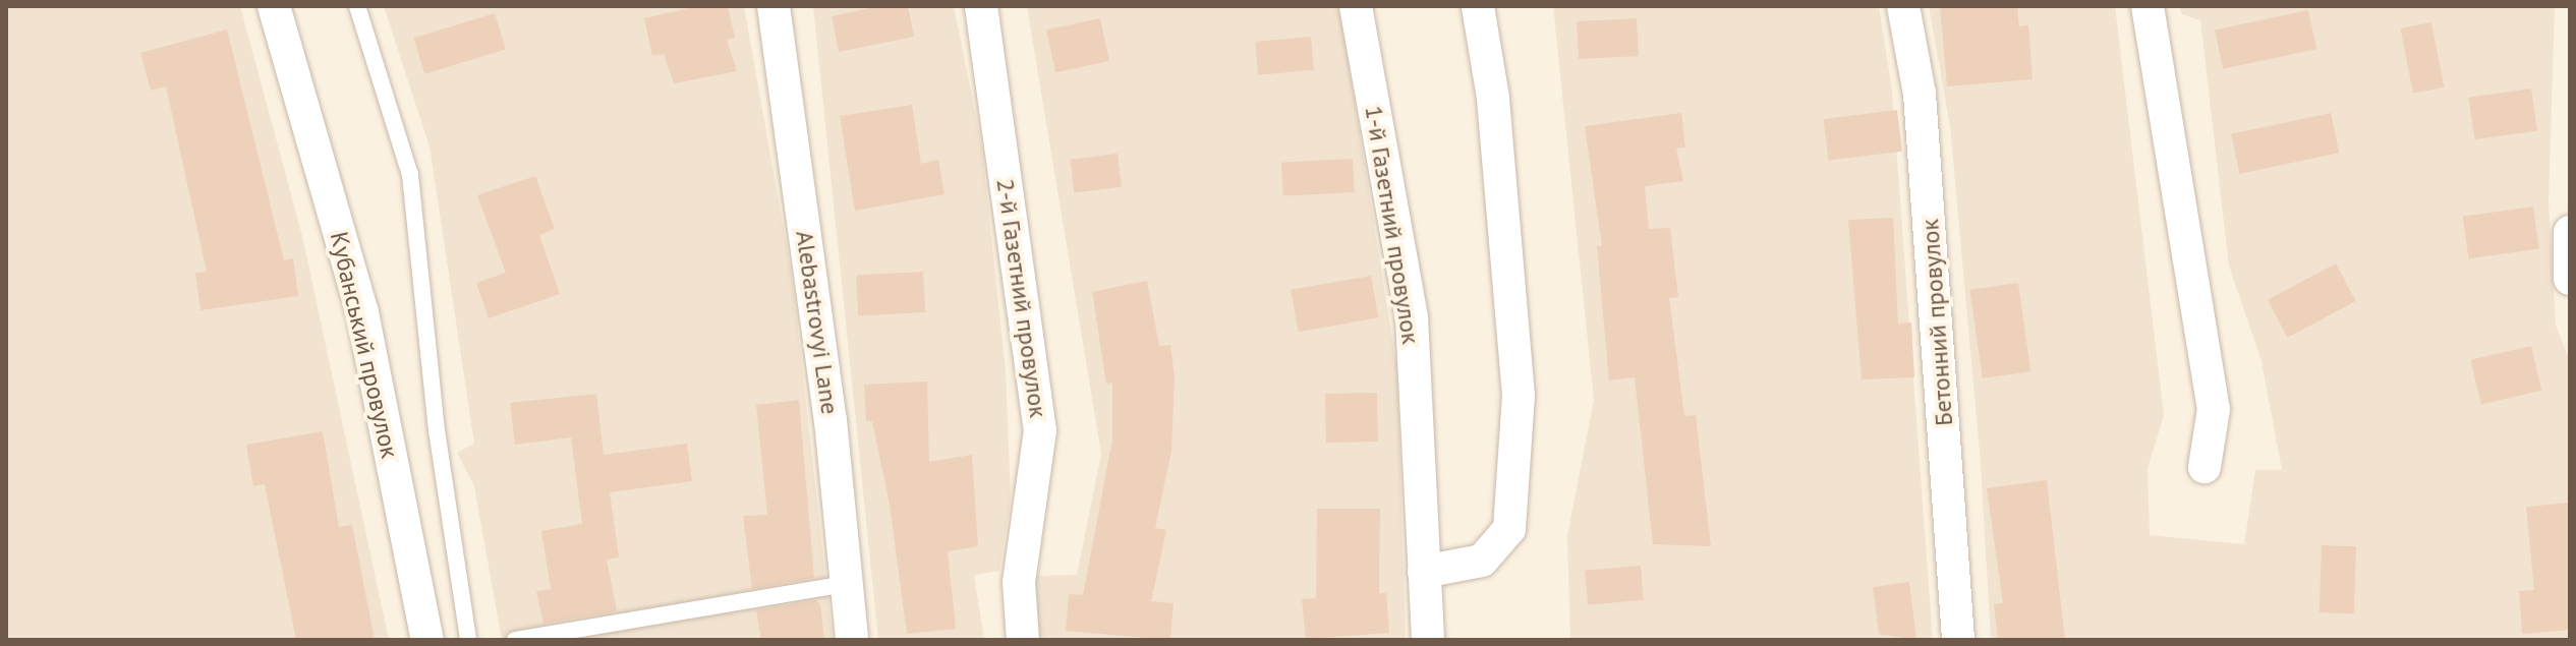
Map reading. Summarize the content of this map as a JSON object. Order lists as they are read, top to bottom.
{
  "streets": {
    "street": [
      "1-й Газетний провулок",
      "2-й Газетний провулок",
      "Alebastrovyi Lane",
      "Бетонний провулок",
      "Кубанський провулок"
    ]
  }
}
